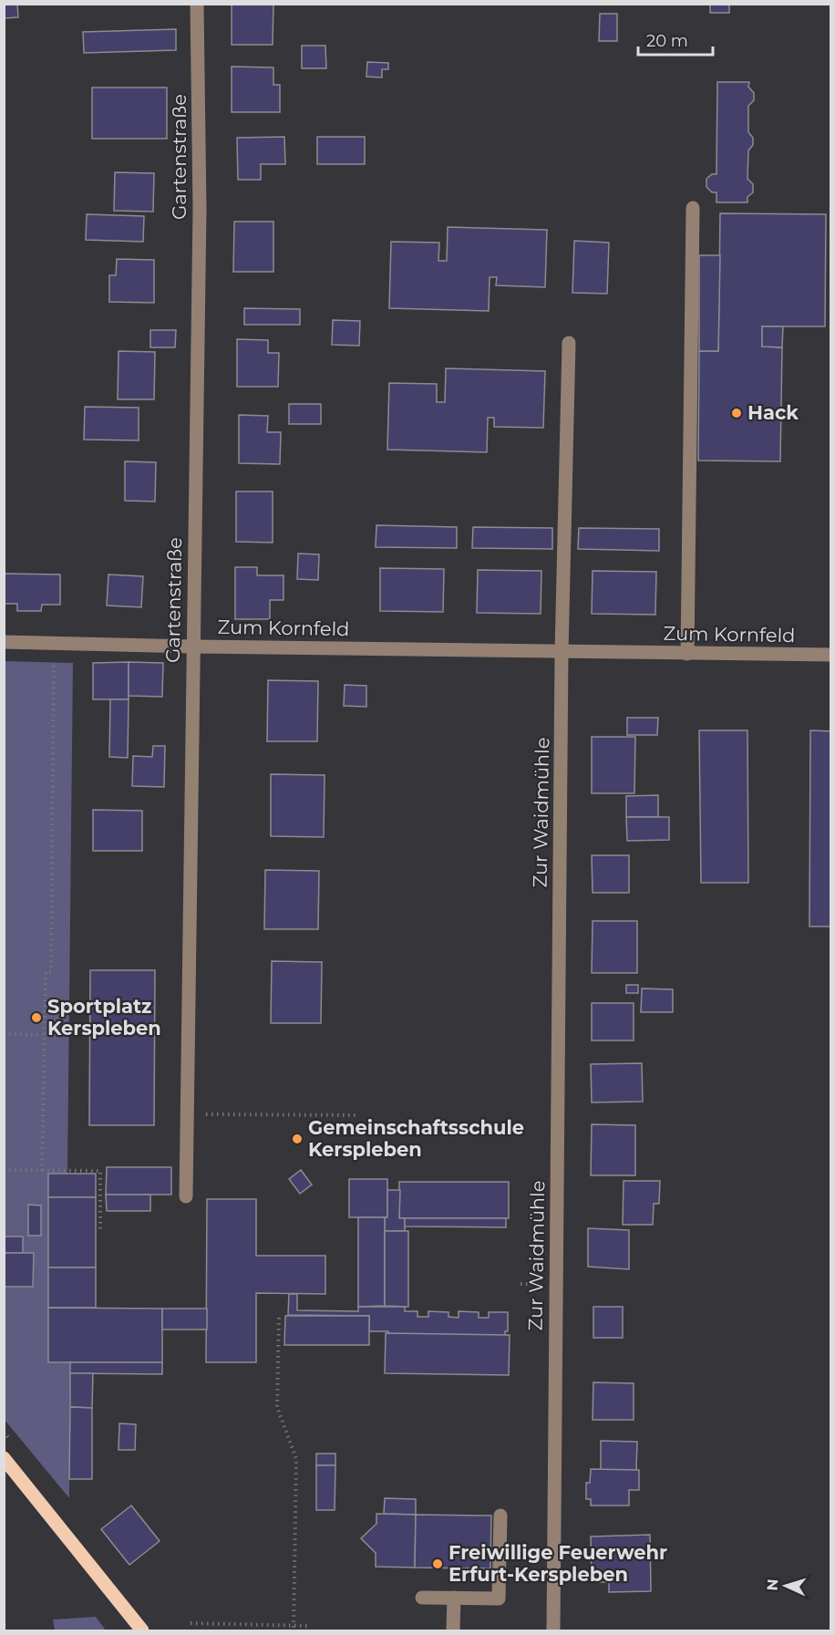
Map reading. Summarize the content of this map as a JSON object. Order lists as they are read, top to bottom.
{
  "streets": {
    "street": ["Gartenstraße", "Zum Kornfeld", "Zur Waidmühle"]
  },
  "crossings": [
    ["Gartenstraße", "Zum Kornfeld"],
    ["Zum Kornfeld", "Zur Waidmühle"]
  ],
  "places": [
    "Hack",
    "Sportplatz Kerspleben",
    "Gemeinschaftsschule Kerspleben",
    "Freiwillige Feuerwehr Erfurt-Kerspleben"
  ],
  "scale_bar": "20 m",
  "north": "left"
}
